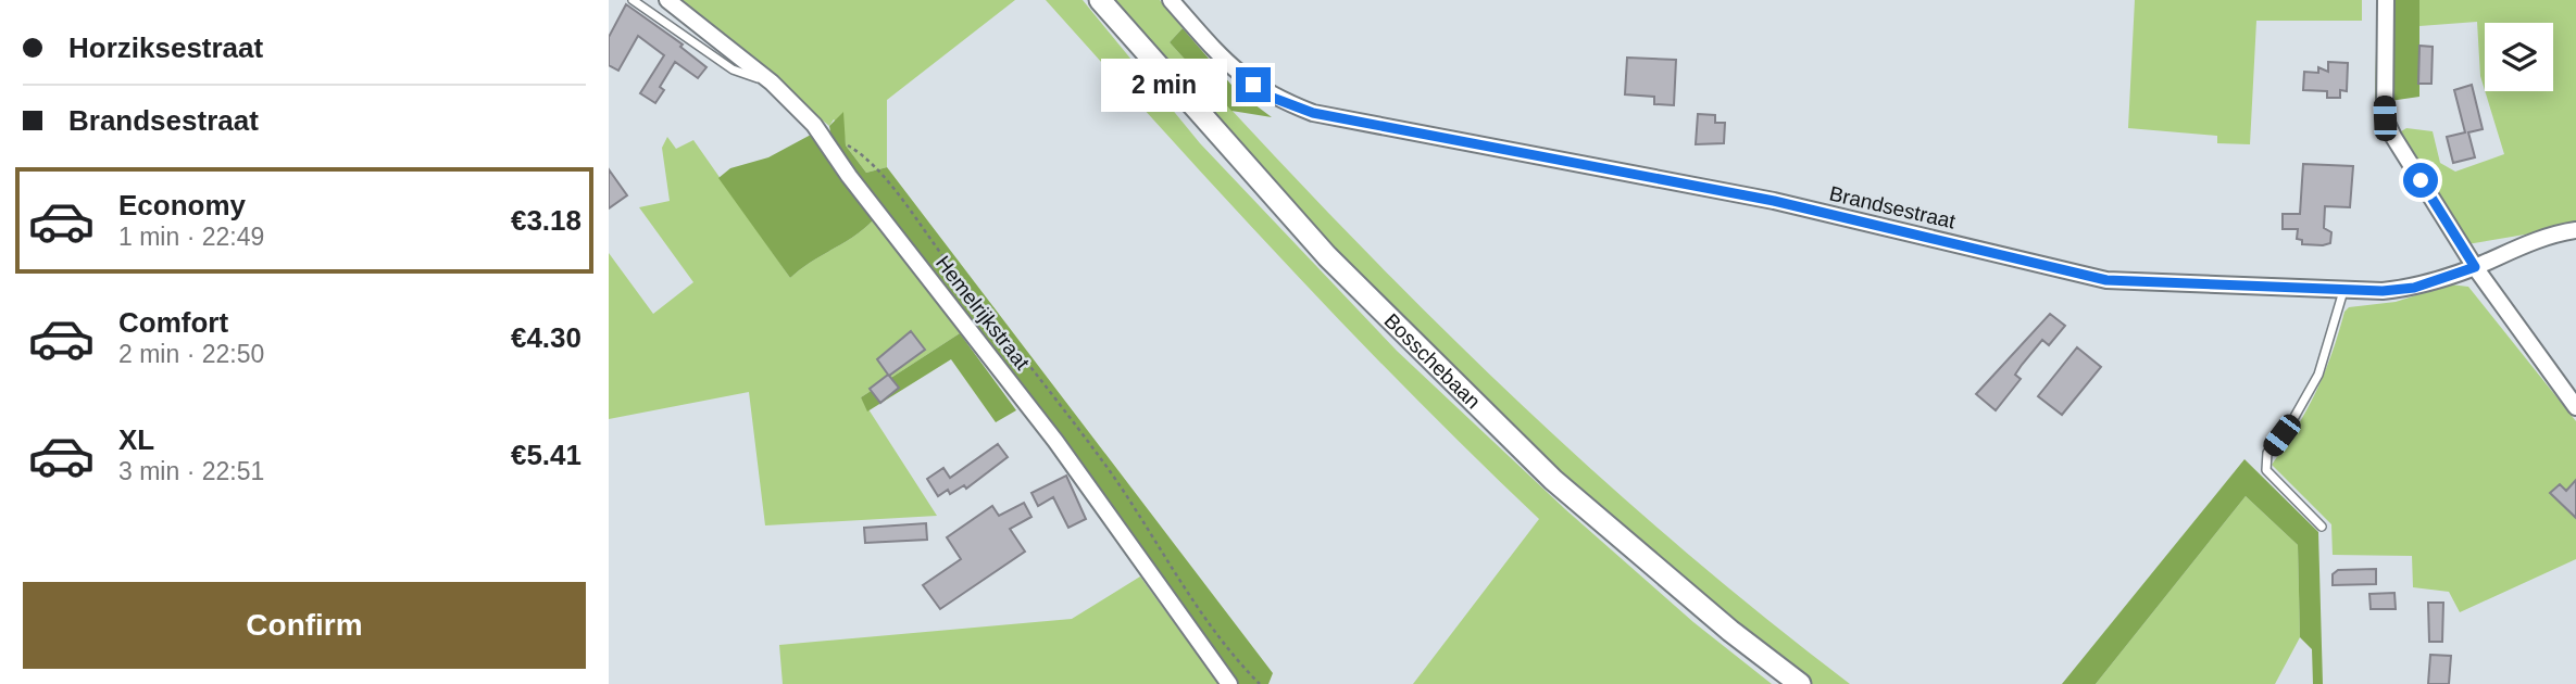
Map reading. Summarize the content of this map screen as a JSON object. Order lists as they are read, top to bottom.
{
  "streets": {
    "main road": ["Bosschebaan"],
    "street": ["Brandsestraat", "Hemelrijkstraat"]
  },
  "page": {
    "banner": ["Horziksestraat", "Brandsestraat"],
    "bubble": "2 min",
    "list": [
      {
        "name": "Economy",
        "note": "1 min · 22:49",
        "value": "€3.18"
      },
      {
        "name": "Comfort",
        "note": "2 min · 22:50",
        "value": "€4.30"
      },
      {
        "name": "XL",
        "note": "3 min · 22:51",
        "value": "€5.41"
      }
    ],
    "buttons": "Confirm"
  }
}
